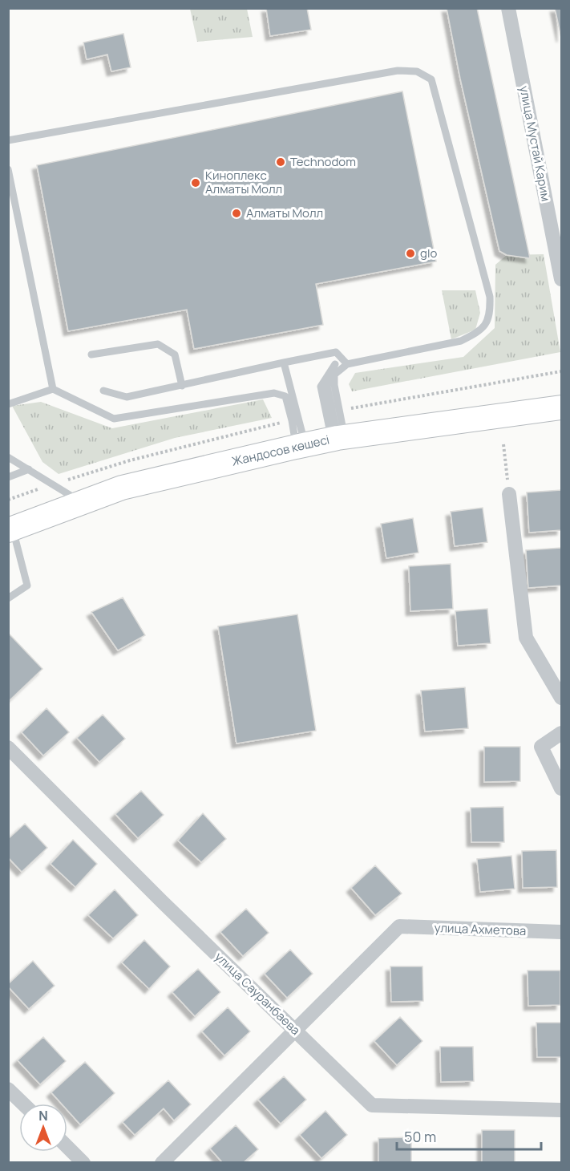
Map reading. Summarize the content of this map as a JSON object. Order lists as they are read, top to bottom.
{
  "streets": {
    "main road": ["Жандосов көшесі"],
    "street": ["улица Мустай Карим", "улица Ахметова", "улица Сауранбаева"]
  },
  "crossings": [
    ["улица Ахметова", "улица Сауранбаева"]
  ],
  "places": [
    "Technodom",
    "Киноплекс Алматы Молл",
    "Алматы Молл",
    "glo"
  ],
  "scale_bar": "50 m",
  "north": "top"
}
